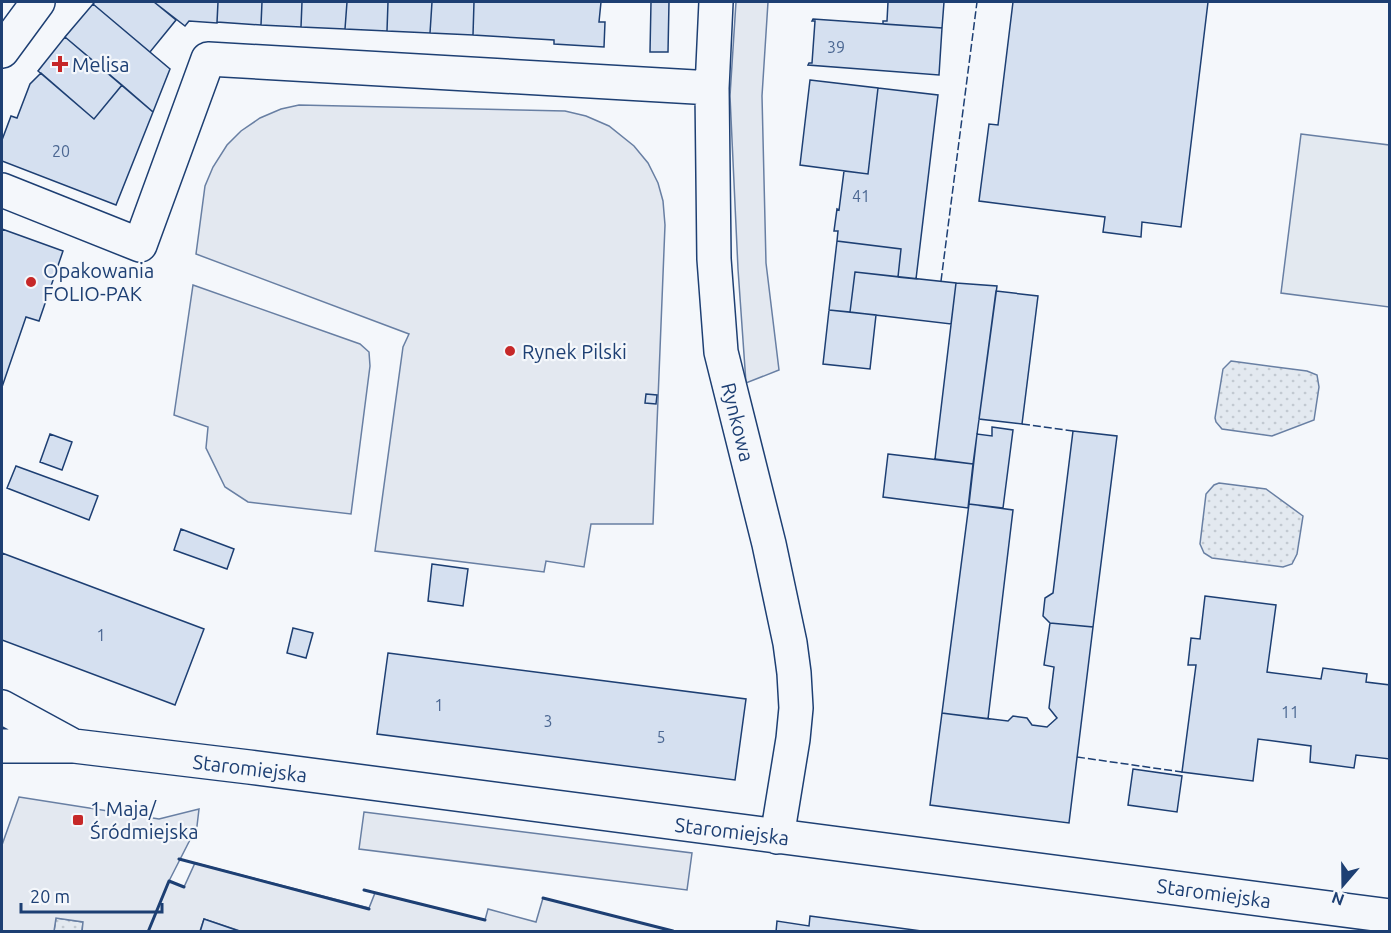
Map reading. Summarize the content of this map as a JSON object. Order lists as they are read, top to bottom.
{
  "streets": {
    "street": ["Rynkowa", "Staromiejska"]
  },
  "crossings": [
    ["Rynkowa", "Staromiejska"]
  ],
  "places": {
    "health": ["Melisa"],
    "other": ["Opakowania FOLIO-PAK", "Rynek Pilski"],
    "transit": ["1 Maja/ Śródmiejska"]
  },
  "house_numbers": [
    "39",
    "20",
    "41",
    "1",
    "1",
    "11",
    "3",
    "5"
  ],
  "scale_bar": "20 m",
  "north": "bottom"
}
